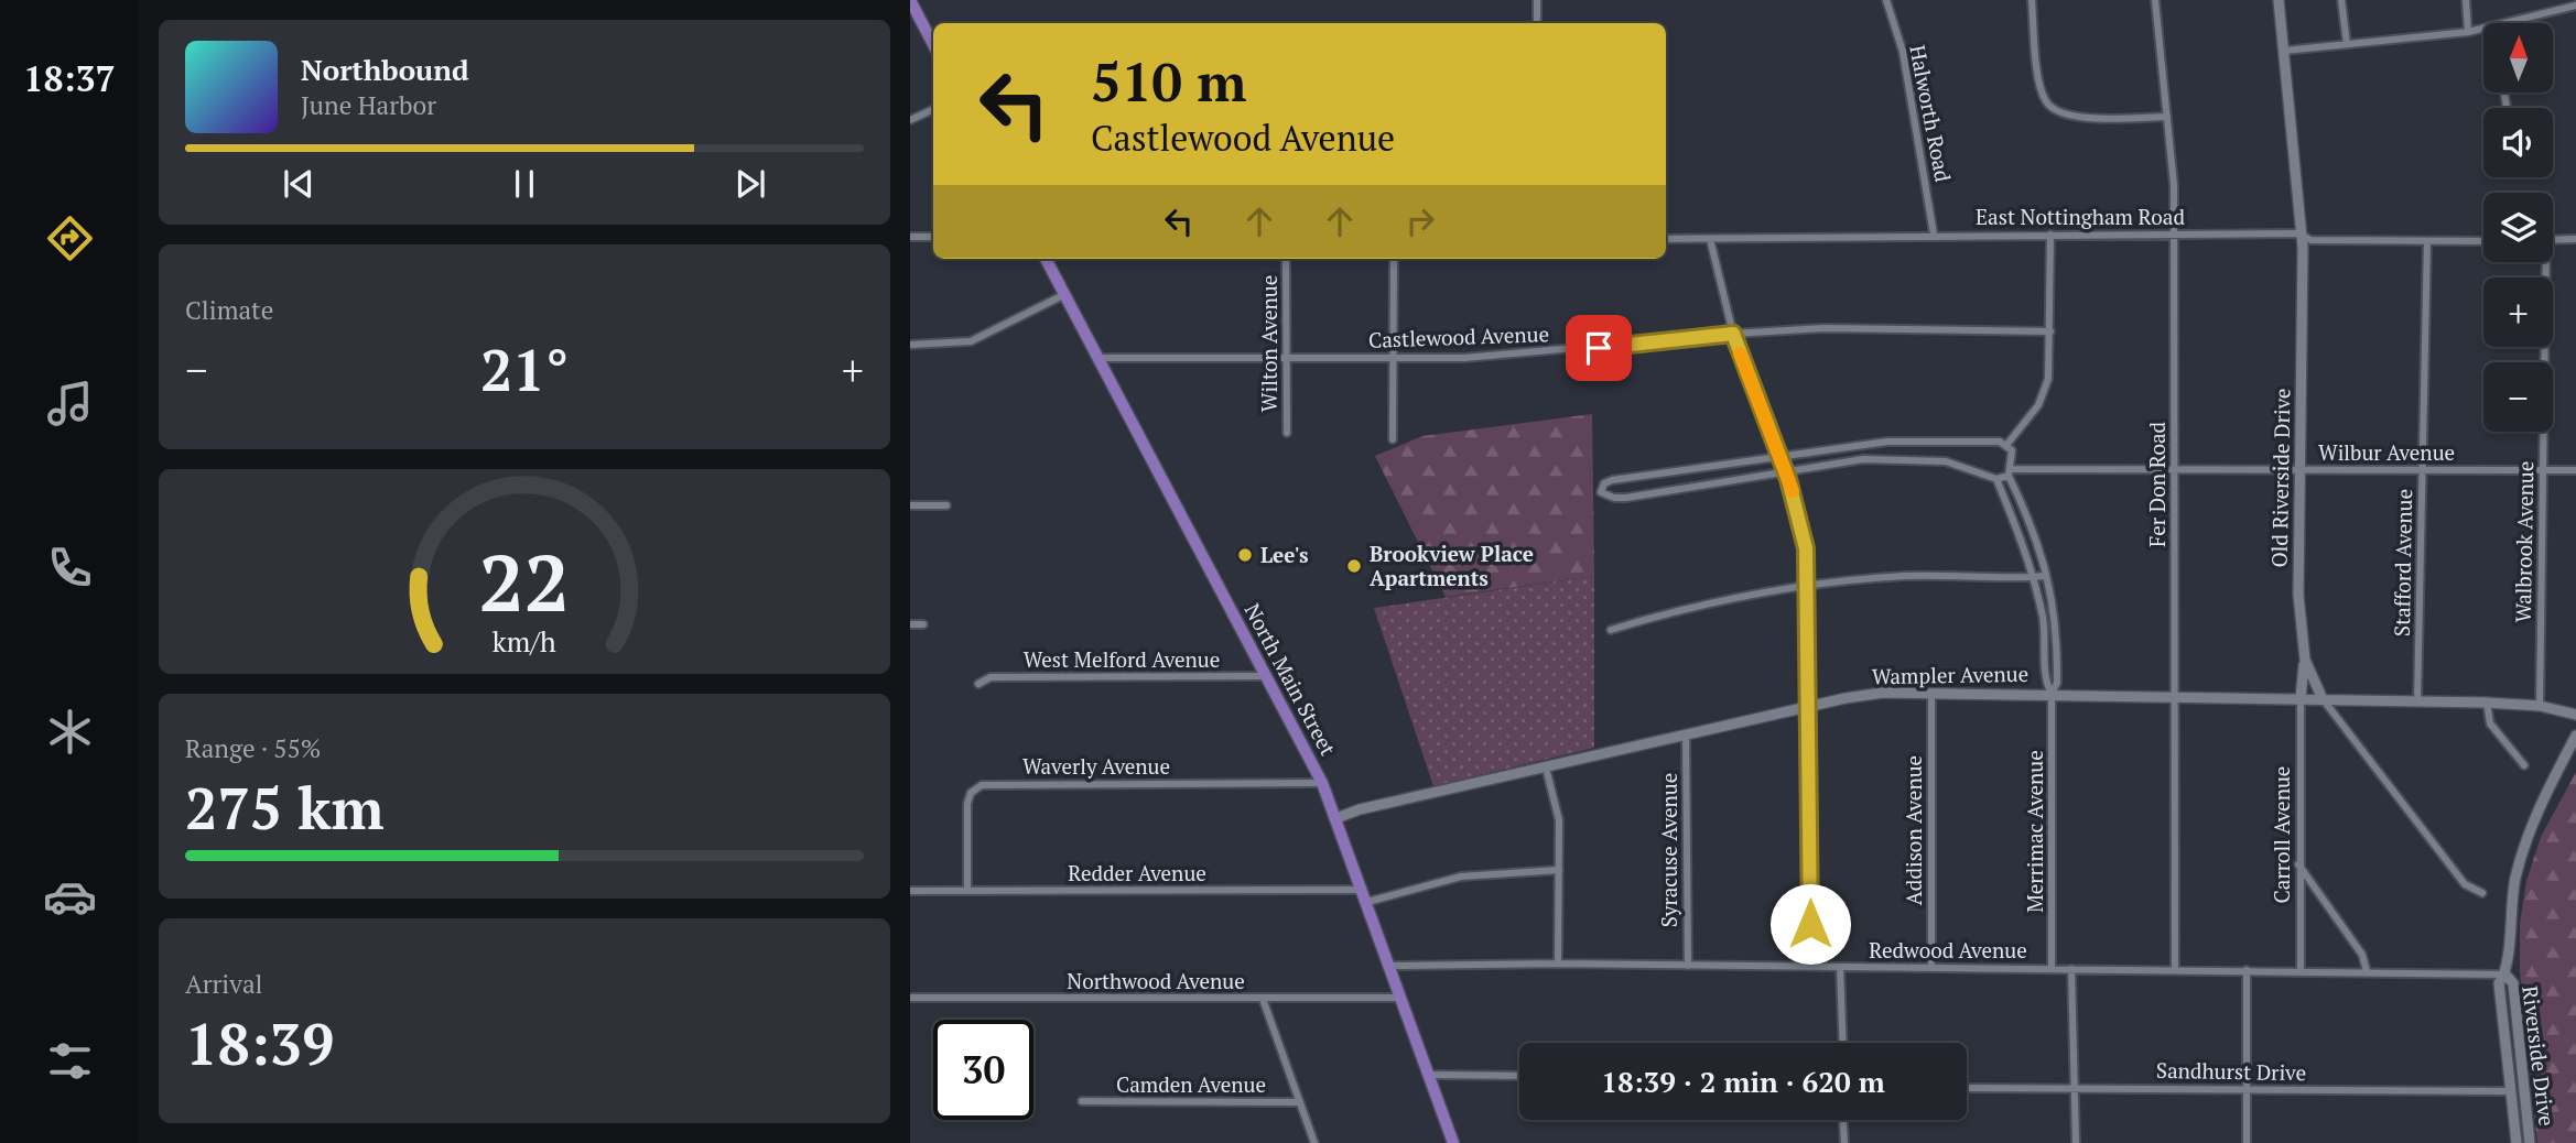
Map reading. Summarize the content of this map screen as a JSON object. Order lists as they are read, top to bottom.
{
  "streets": {
    "main road": ["North Main Street"],
    "street": [
      "Halworth Road",
      "East Nottingham Road",
      "Castlewood Avenue",
      "Wilton Avenue",
      "Wilbur Avenue",
      "Old Riverside Drive",
      "Fer Don Road",
      "Walbrook Avenue",
      "Stafford Avenue",
      "West Melford Avenue",
      "Wampler Avenue",
      "Waverly Avenue",
      "Addison Avenue",
      "Merrimac Avenue",
      "Carroll Avenue",
      "Syracuse Avenue",
      "Redder Avenue",
      "Redwood Avenue",
      "Northwood Avenue",
      "Riverside Drive",
      "Sandhurst Drive",
      "Camden Avenue"
    ]
  },
  "crossings": [
    ["Halworth Road", "East Nottingham Road"],
    ["East Nottingham Road", "Old Riverside Drive"],
    ["East Nottingham Road", "Fer Don Road"],
    ["East Nottingham Road", "Stafford Avenue"],
    ["Castlewood Avenue", "Wilton Avenue"],
    ["Castlewood Avenue", "North Main Street"],
    ["Wilbur Avenue", "Old Riverside Drive"],
    ["Wilbur Avenue", "Fer Don Road"],
    ["Wilbur Avenue", "Walbrook Avenue"],
    ["Wilbur Avenue", "Stafford Avenue"],
    ["Wilbur Avenue", "Merrimac Avenue"],
    ["Old Riverside Drive", "Wampler Avenue"],
    ["Fer Don Road", "Wampler Avenue"],
    ["Fer Don Road", "Redwood Avenue"],
    ["Walbrook Avenue", "Wampler Avenue"],
    ["Stafford Avenue", "Wampler Avenue"],
    ["West Melford Avenue", "North Main Street"],
    ["Wampler Avenue", "North Main Street"],
    ["Wampler Avenue", "Addison Avenue"],
    ["Wampler Avenue", "Merrimac Avenue"],
    ["Wampler Avenue", "Carroll Avenue"],
    ["Wampler Avenue", "Syracuse Avenue"],
    ["North Main Street", "Waverly Avenue"],
    ["North Main Street", "Redder Avenue"],
    ["North Main Street", "Redwood Avenue"],
    ["North Main Street", "Northwood Avenue"],
    ["Waverly Avenue", "Redder Avenue"],
    ["Addison Avenue", "Redwood Avenue"],
    ["Merrimac Avenue", "Redwood Avenue"],
    ["Carroll Avenue", "Redwood Avenue"],
    ["Syracuse Avenue", "Redwood Avenue"],
    ["Redwood Avenue", "Riverside Drive"],
    ["Riverside Drive", "Sandhurst Drive"]
  ],
  "places": ["Lee's", "Brookview Place Apartments"],
  "north": "top",
  "page": {
    "tabs": "18:37",
    "map_buttons": ["+", "−"],
    "turn": ["510 m", "Castlewood Avenue"],
    "song": ["Northbound", "June Harbor"],
    "tile": [
      "Climate",
      ["Range · 55%", "275 km"],
      ["Arrival", "18:39"]
    ],
    "heat": ["−", "21°", "+"],
    "limit": "30",
    "trip": "18:39 · 2 min · 620 m",
    "gauge": ["22", "km/h"]
  }
}
